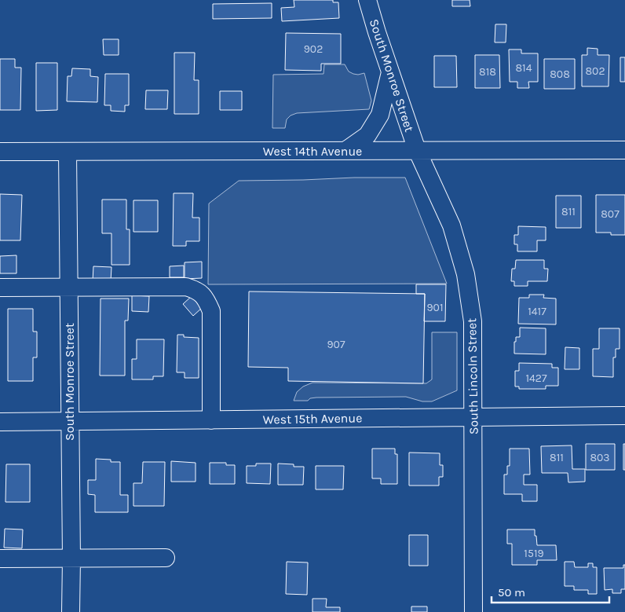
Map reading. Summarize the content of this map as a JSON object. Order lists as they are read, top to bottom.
{
  "streets": {
    "street": [
      "South Monroe Street",
      "West 14th Avenue",
      "South Lincoln Street",
      "West 15th Avenue"
    ]
  },
  "crossings": [
    ["South Monroe Street", "West 14th Avenue"],
    ["South Monroe Street", "South Lincoln Street"],
    ["South Monroe Street", "West 15th Avenue"],
    ["West 14th Avenue", "South Lincoln Street"],
    ["South Lincoln Street", "West 15th Avenue"]
  ],
  "house_numbers": [
    "902",
    "814",
    "802",
    "818",
    "808",
    "811",
    "807",
    "901",
    "1417",
    "907",
    "1427",
    "811",
    "803",
    "1519"
  ],
  "scale_bar": "50 m"
}
